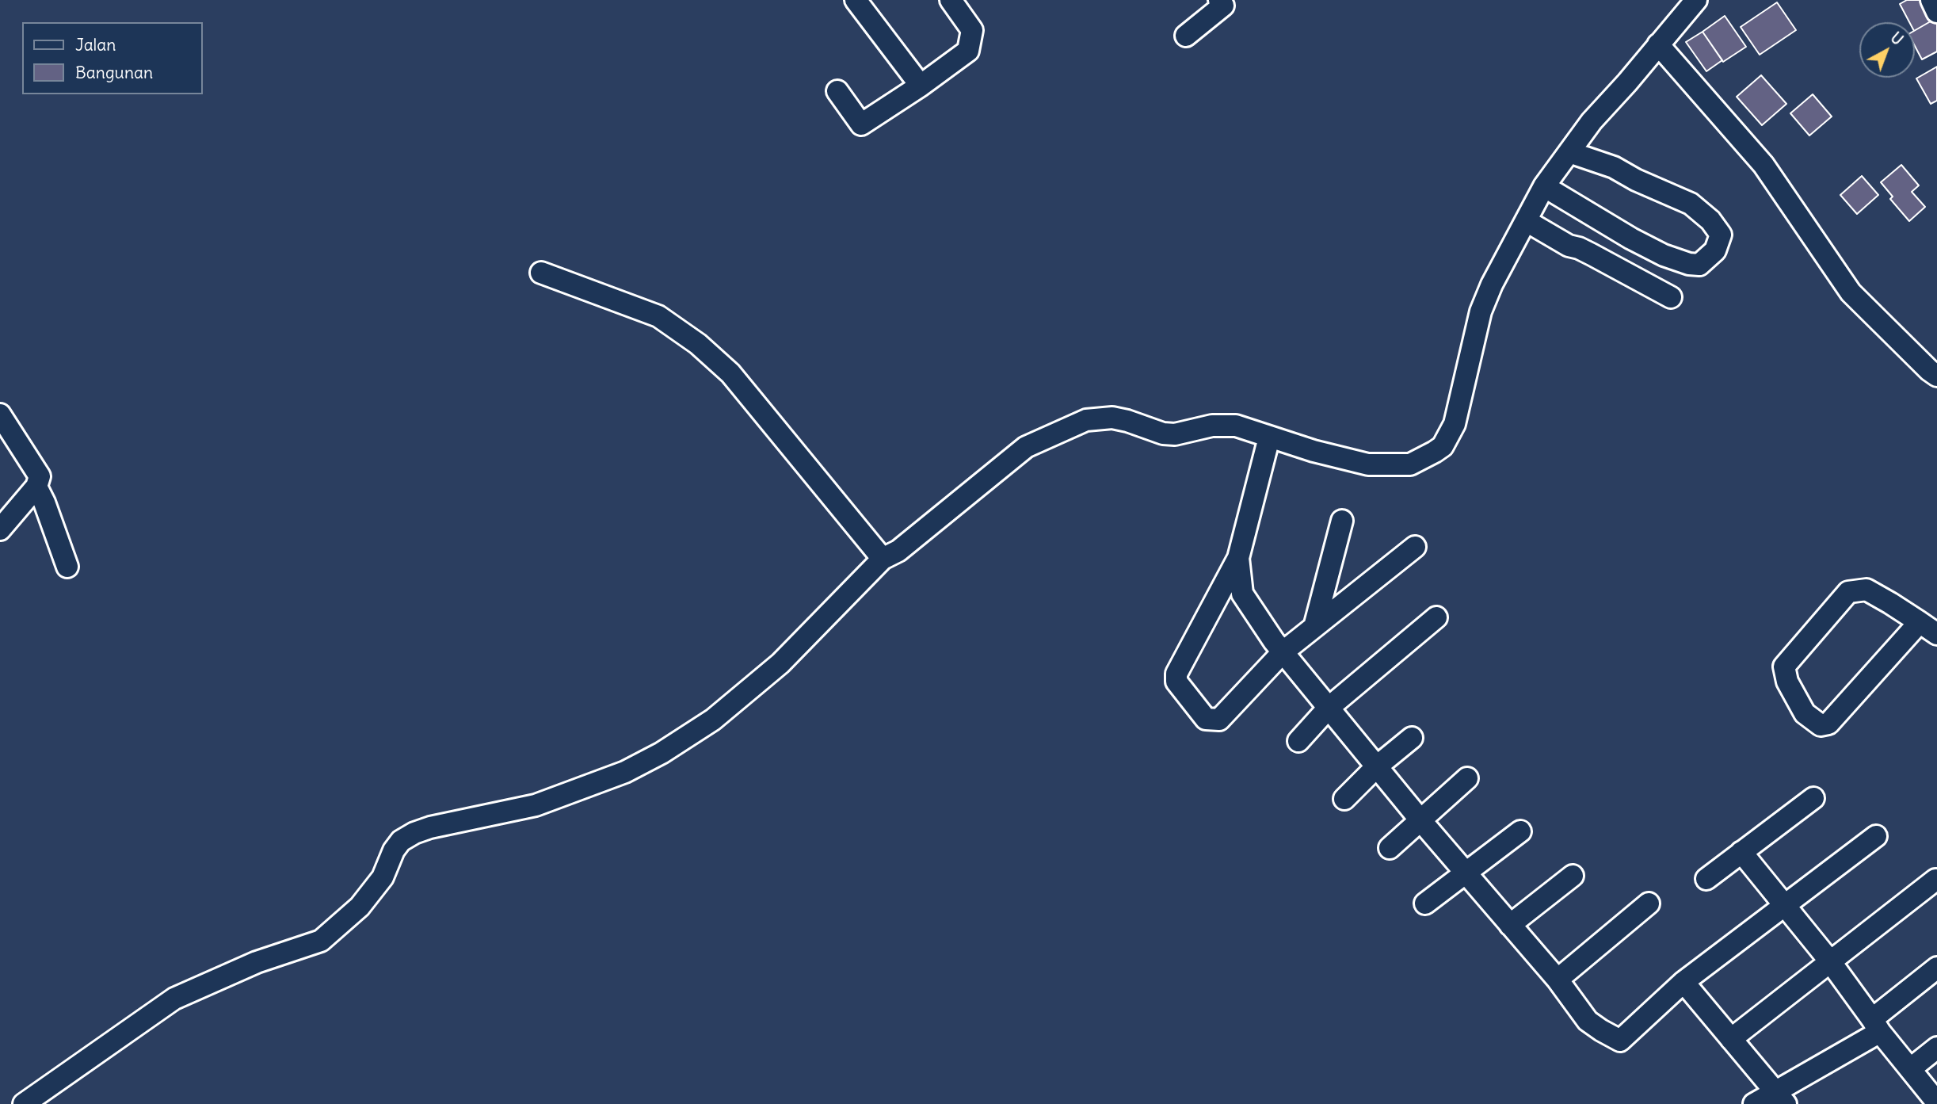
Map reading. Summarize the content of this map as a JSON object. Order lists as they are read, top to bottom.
{
  "legend": ["Jalan", "Bangunan"],
  "north": "top right"
}
